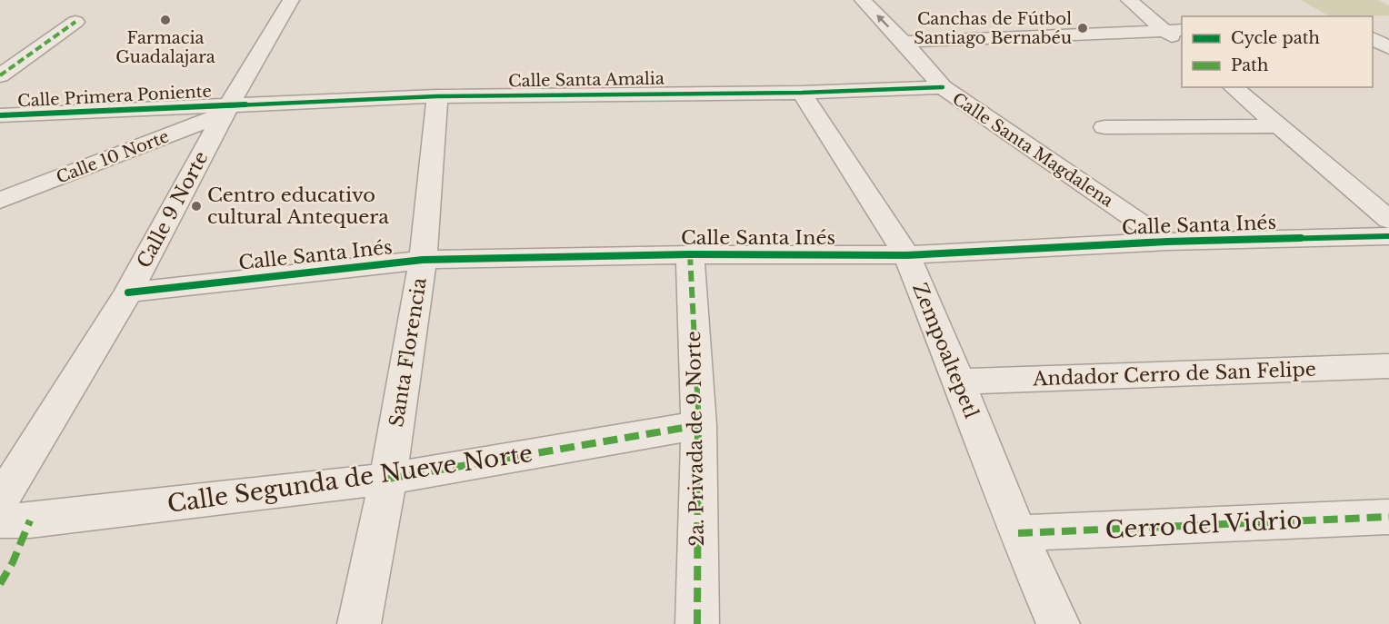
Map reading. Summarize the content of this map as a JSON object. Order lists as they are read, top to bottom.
{
  "streets": {
    "street": [
      "Calle Santa Amalia",
      "Calle Primera Poniente",
      "Calle Santa Magdalena",
      "Calle 10 Norte",
      "Calle 9 Norte",
      "Calle Santa Inés",
      "Zempoaltepetl",
      "Santa Florencia",
      "Andador Cerro de San Felipe",
      "2a. Privada de 9 Norte",
      "Calle Segunda de Nueve Norte",
      "Cerro del Vidrio"
    ]
  },
  "crossings": [
    ["Calle Santa Amalia", "Calle Primera Poniente"],
    ["Calle Santa Amalia", "Calle Santa Magdalena"],
    ["Calle Santa Amalia", "Calle 10 Norte"],
    ["Calle Santa Amalia", "Calle 9 Norte"],
    ["Calle Santa Amalia", "Zempoaltepetl"],
    ["Calle Santa Amalia", "Santa Florencia"],
    ["Calle Primera Poniente", "Calle 10 Norte"],
    ["Calle Primera Poniente", "Calle 9 Norte"],
    ["Calle Santa Magdalena", "Calle Santa Inés"],
    ["Calle 10 Norte", "Calle 9 Norte"],
    ["Calle 9 Norte", "Calle Santa Inés"],
    ["Calle Santa Inés", "Zempoaltepetl"],
    ["Calle Santa Inés", "Santa Florencia"],
    ["Calle Santa Inés", "2a. Privada de 9 Norte"],
    ["Zempoaltepetl", "Andador Cerro de San Felipe"],
    ["Zempoaltepetl", "Cerro del Vidrio"],
    ["Santa Florencia", "Calle Segunda de Nueve Norte"],
    ["2a. Privada de 9 Norte", "Calle Segunda de Nueve Norte"]
  ],
  "places": ["Farmacia Guadalajara", "Canchas de Fútbol Santiago Bernabéu", "Centro educativo cultural Antequera"],
  "legend": ["Cycle path", "Path"]
}
